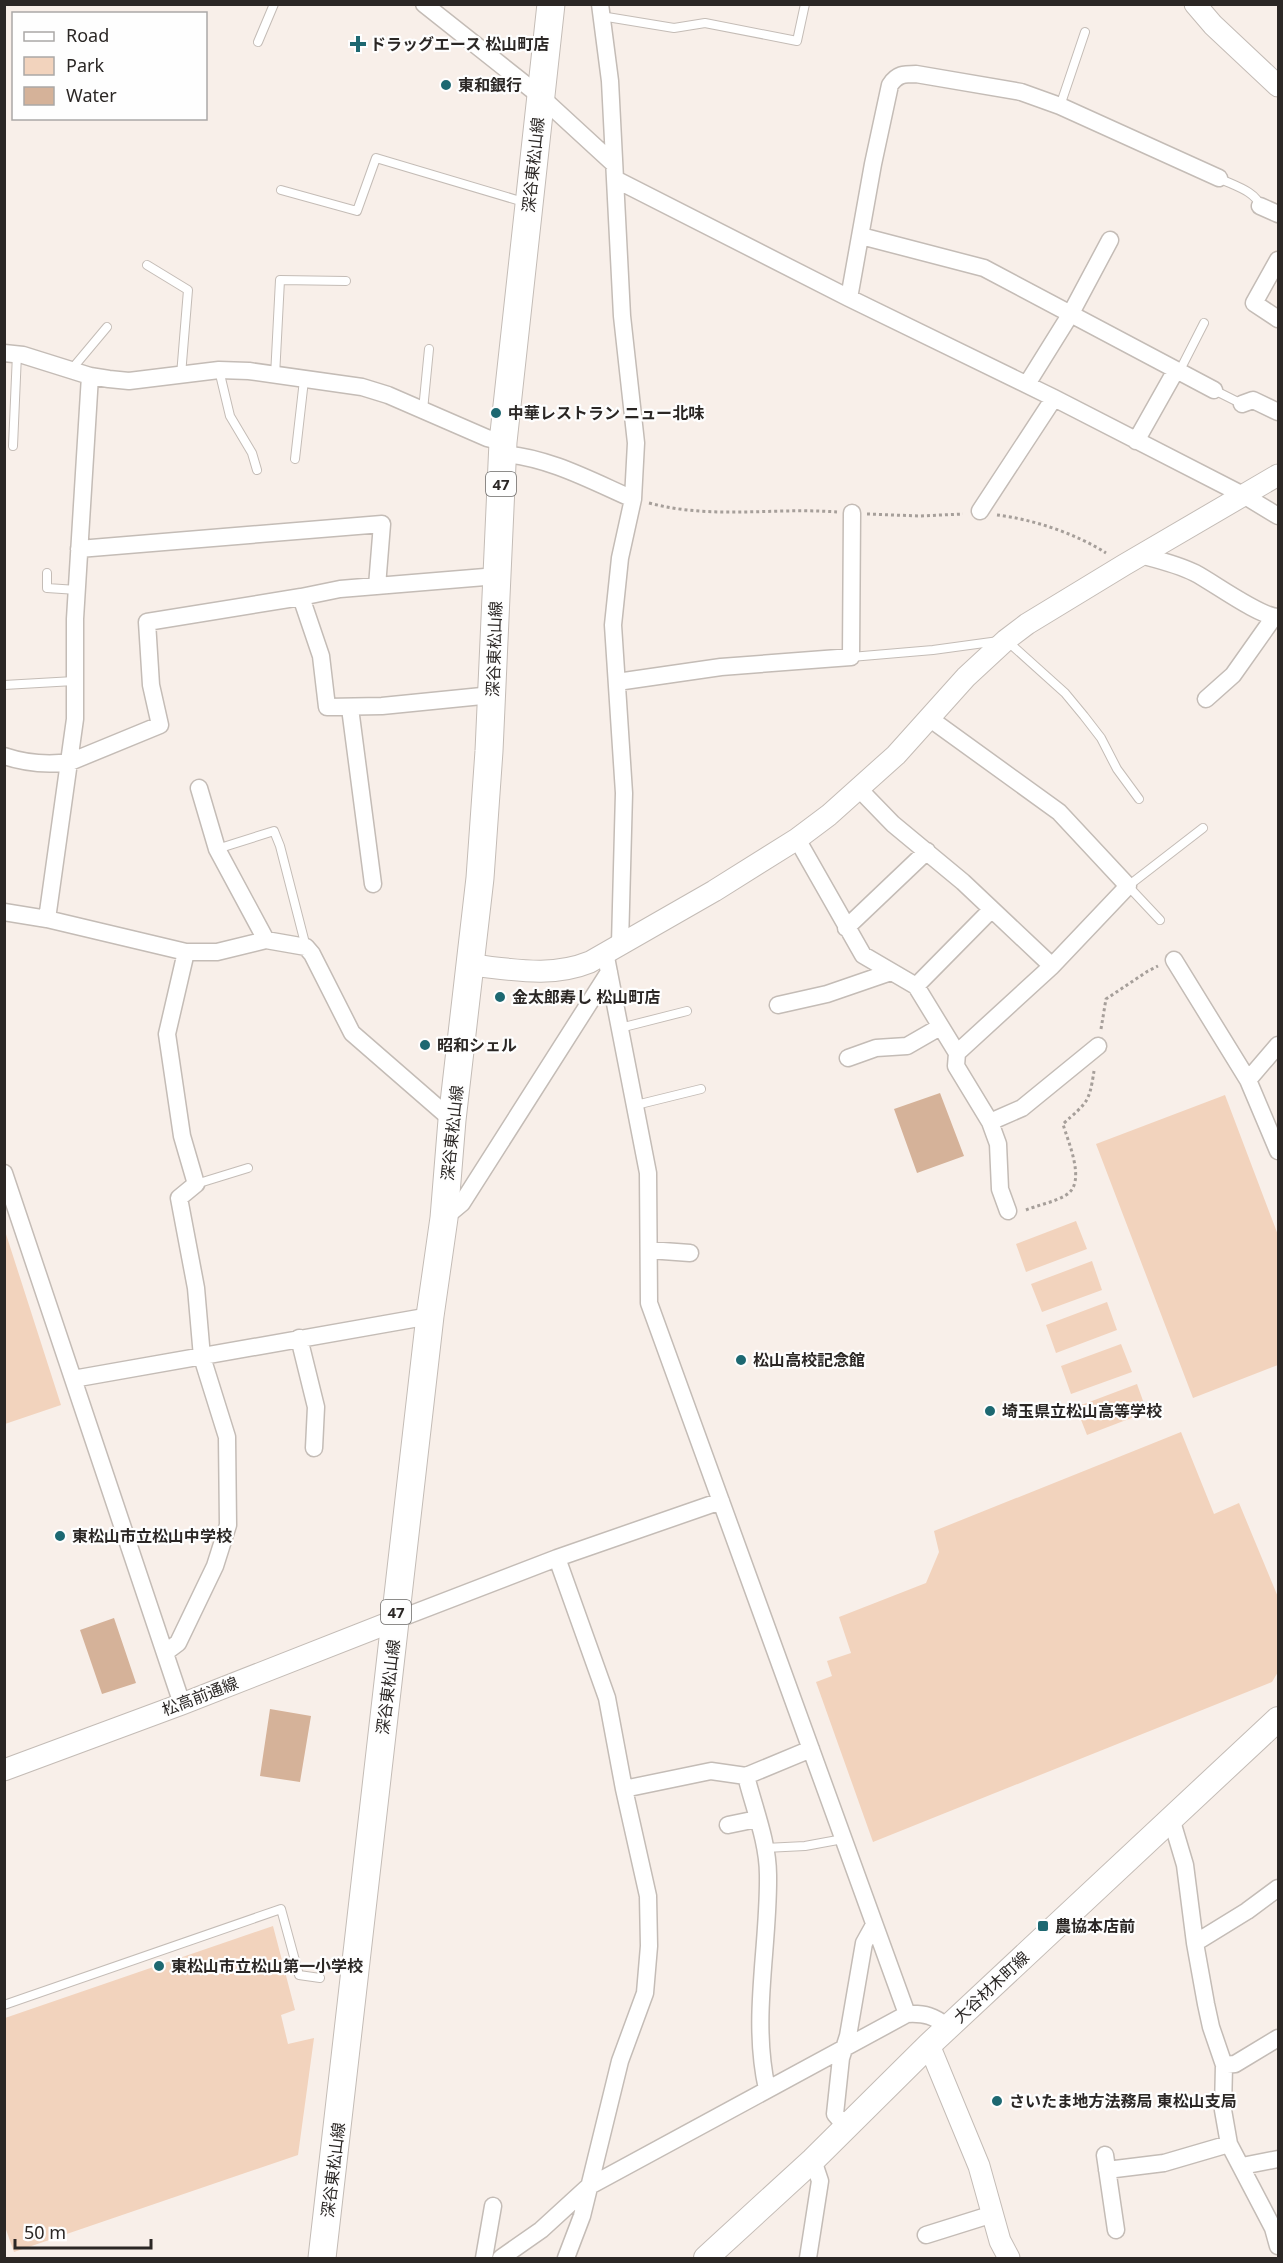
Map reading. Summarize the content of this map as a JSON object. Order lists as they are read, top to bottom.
{
  "streets": {
    "main road": ["深谷東松山線", "47", "大谷材木町線"],
    "street": ["松高前通線"]
  },
  "crossings": [
    ["深谷東松山線", "松高前通線"]
  ],
  "places": {
    "health": ["ドラッグエース 松山町店"],
    "other": [
      "東和銀行",
      "中華レストラン ニュー北味",
      "金太郎寿し 松山町店",
      "昭和シェル",
      "松山高校記念館",
      "埼玉県立松山高等学校",
      "東松山市立松山中学校",
      "東松山市立松山第一小学校",
      "さいたま地方法務局 東松山支局"
    ],
    "transit": ["農協本店前"]
  },
  "legend": ["Road", "Park", "Water"],
  "scale_bar": "50 m"
}
